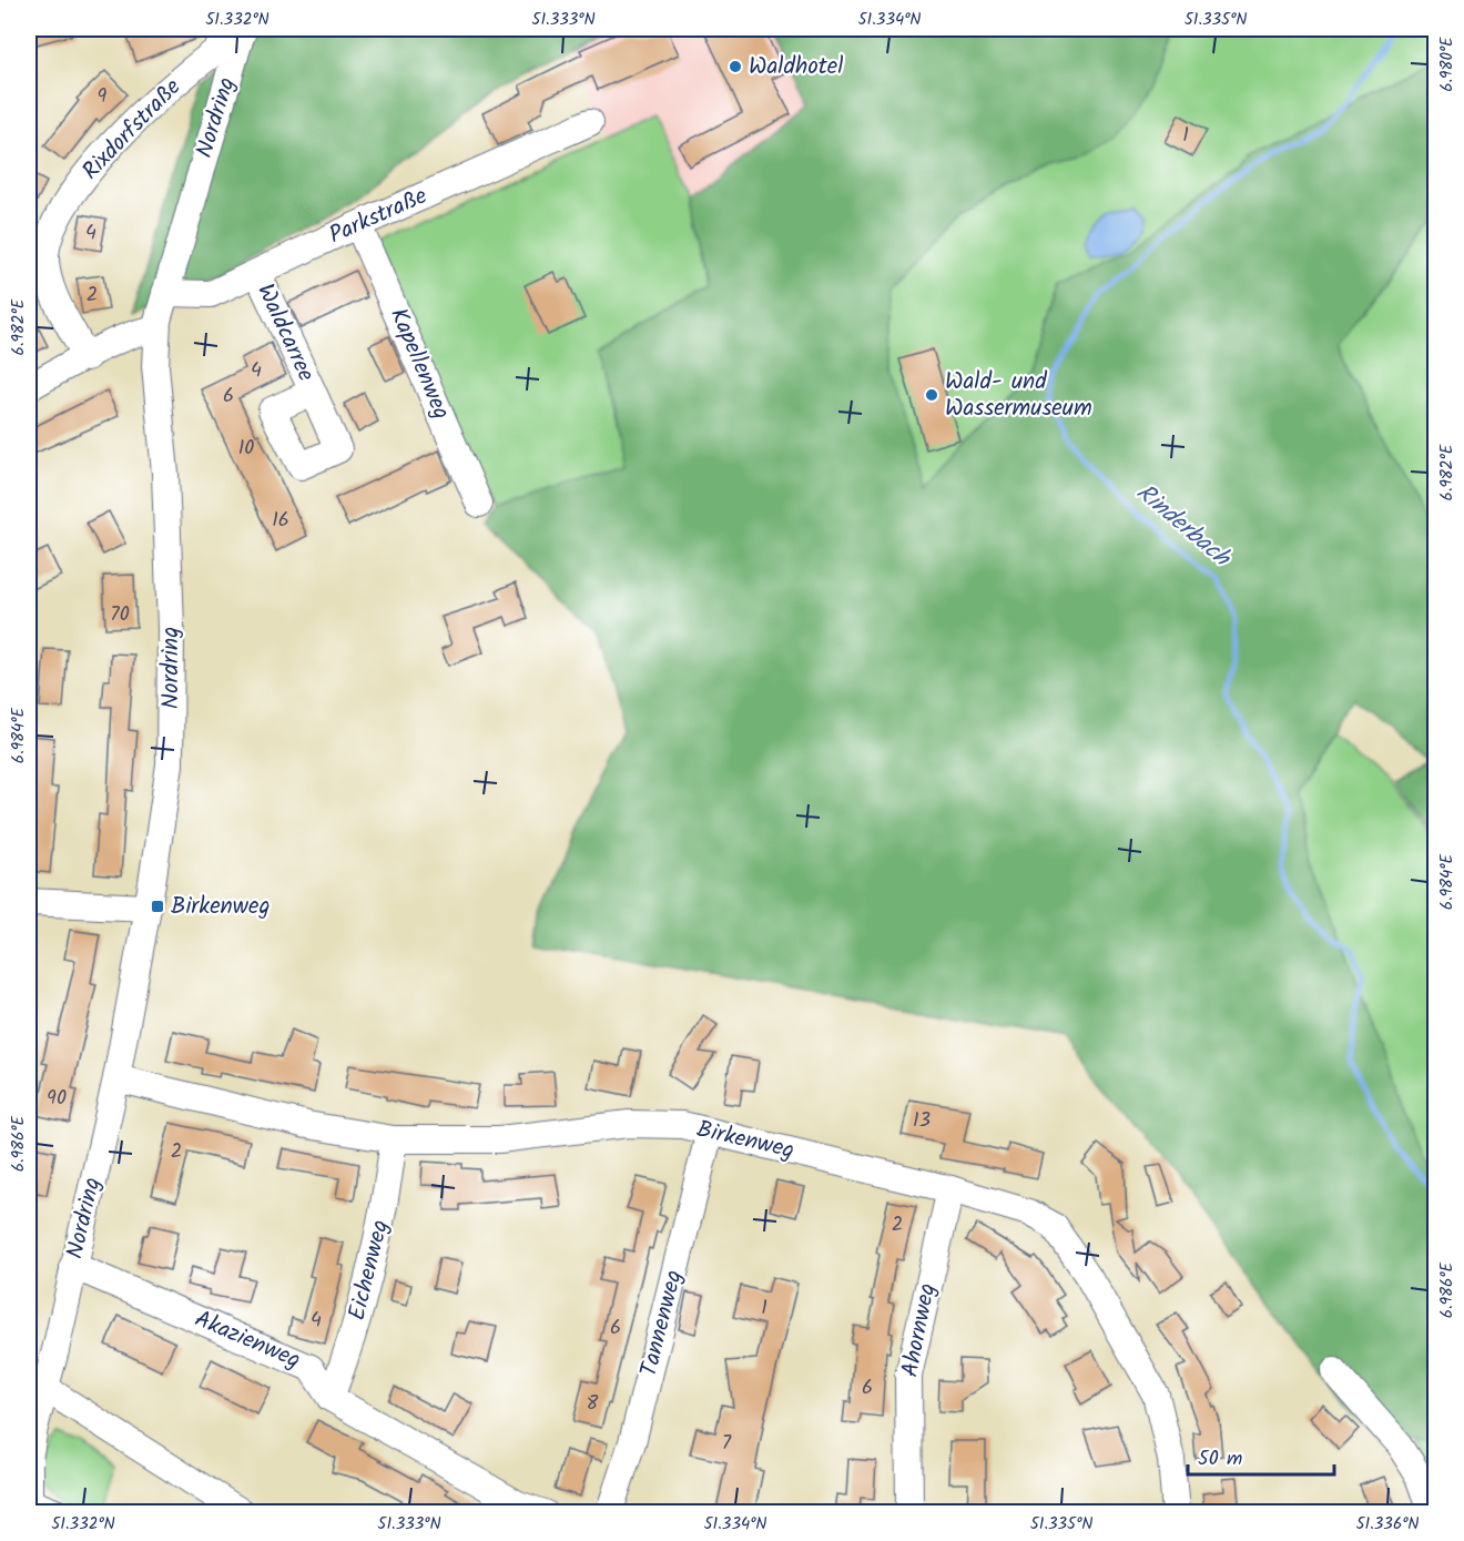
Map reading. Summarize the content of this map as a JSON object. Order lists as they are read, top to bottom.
{
  "streets": {
    "street": [
      "Nordring",
      "Rixdorfstraße",
      "Parkstraße",
      "Waldcarree",
      "Kapellenweg",
      "Birkenweg",
      "Eichenweg",
      "Tannenweg",
      "Ahornweg",
      "Akazienweg"
    ]
  },
  "crossings": [
    ["Nordring", "Rixdorfstraße"],
    ["Nordring", "Parkstraße"],
    ["Nordring", "Birkenweg"],
    ["Nordring", "Akazienweg"],
    ["Parkstraße", "Waldcarree"],
    ["Parkstraße", "Kapellenweg"],
    ["Birkenweg", "Eichenweg"],
    ["Birkenweg", "Tannenweg"],
    ["Birkenweg", "Ahornweg"],
    ["Eichenweg", "Akazienweg"]
  ],
  "water": ["Rinderbach"],
  "places": {
    "other": ["Waldhotel", "Wald- und Wassermuseum"],
    "transit": ["Birkenweg"]
  },
  "house_numbers": [
    "9",
    "1",
    "4",
    "2",
    "4",
    "6",
    "10",
    "16",
    "70",
    "90",
    "13",
    "2",
    "2",
    "1",
    "4",
    "6",
    "6",
    "8",
    "7"
  ],
  "scale_bar": "50 m",
  "coordinates": [
    "51.332°N",
    "51.333°N",
    "51.334°N",
    "51.335°N",
    "6.980°E",
    "6.982°E",
    "6.984°E",
    "6.986°E",
    "51.336°N"
  ]
}
